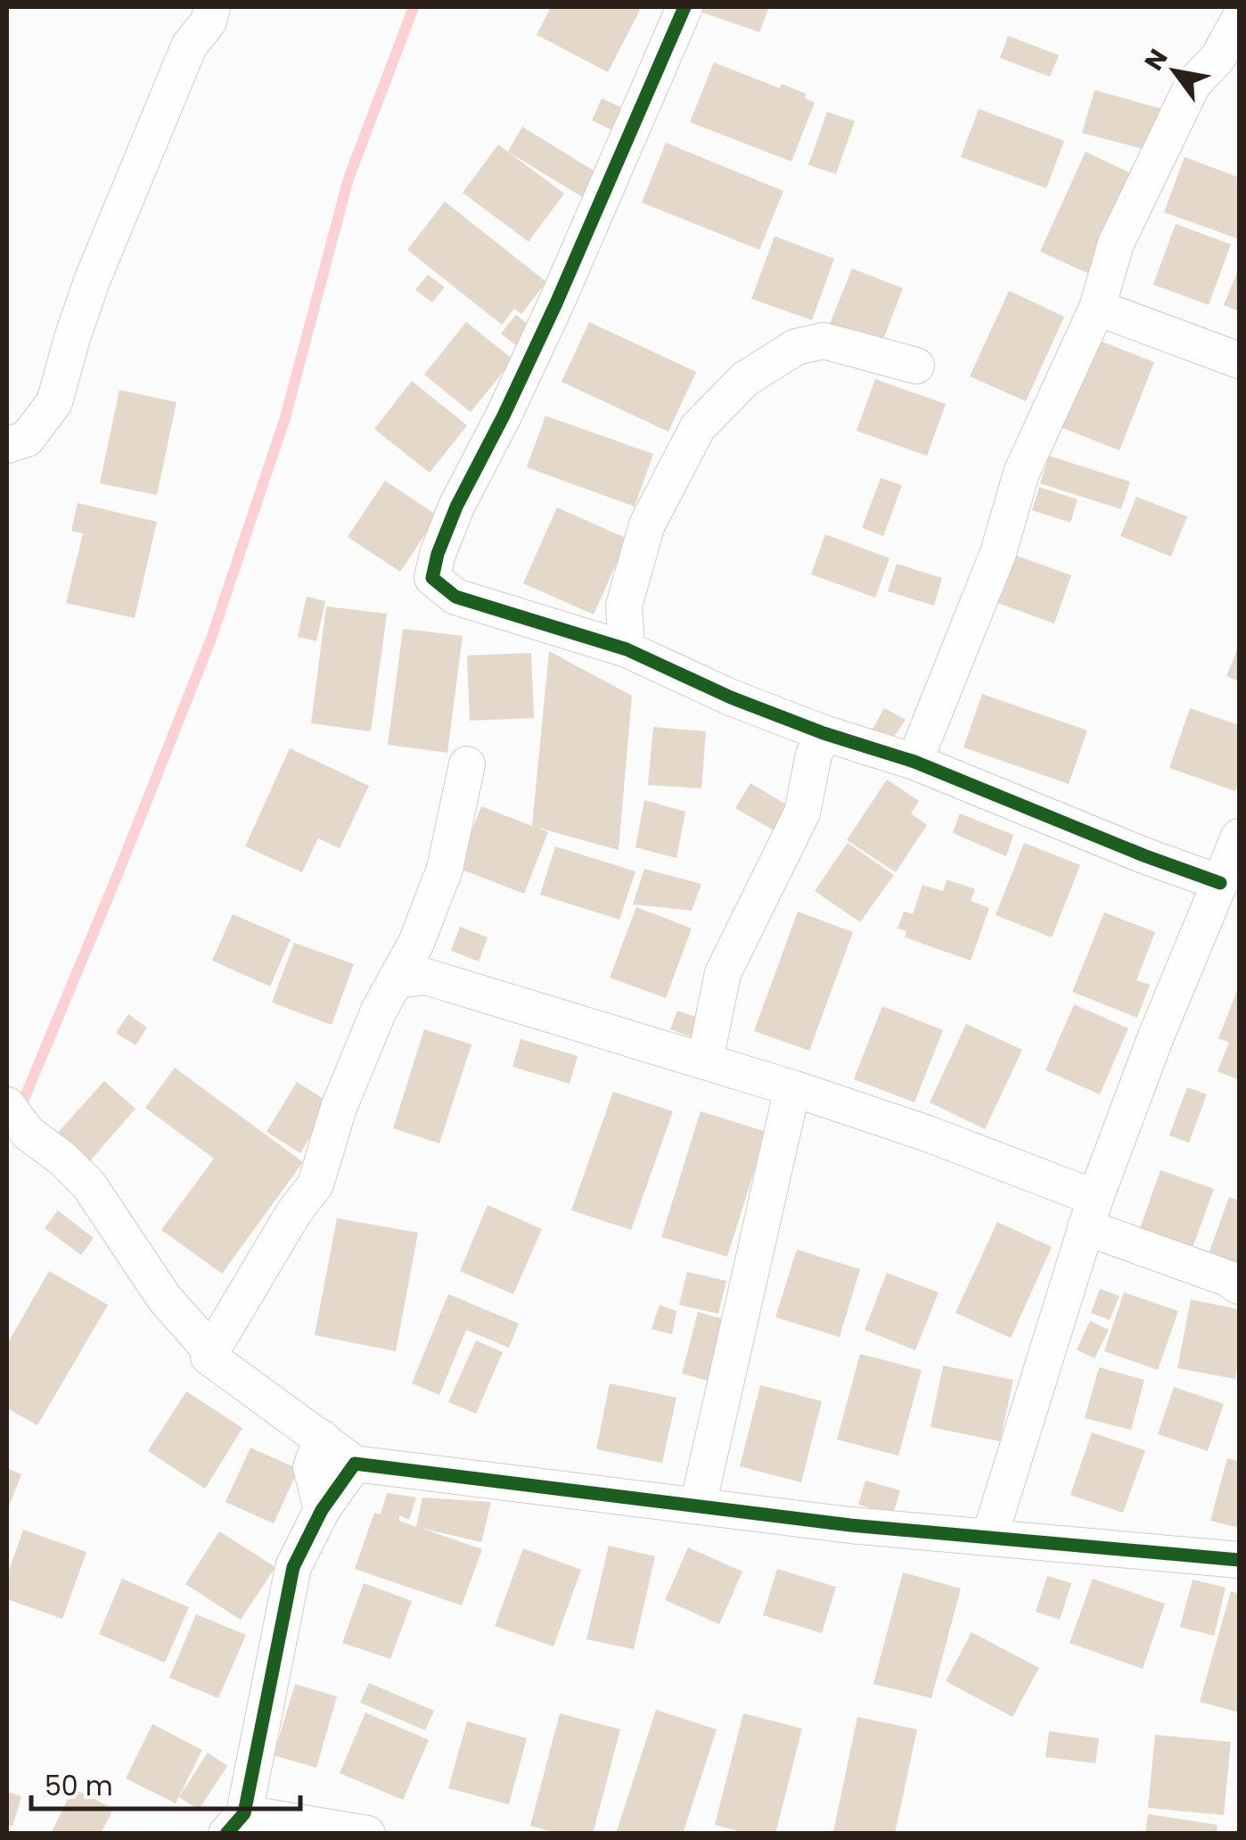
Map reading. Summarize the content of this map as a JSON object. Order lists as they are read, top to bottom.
{
  "scale_bar": "50 m",
  "north": "top left"
}
